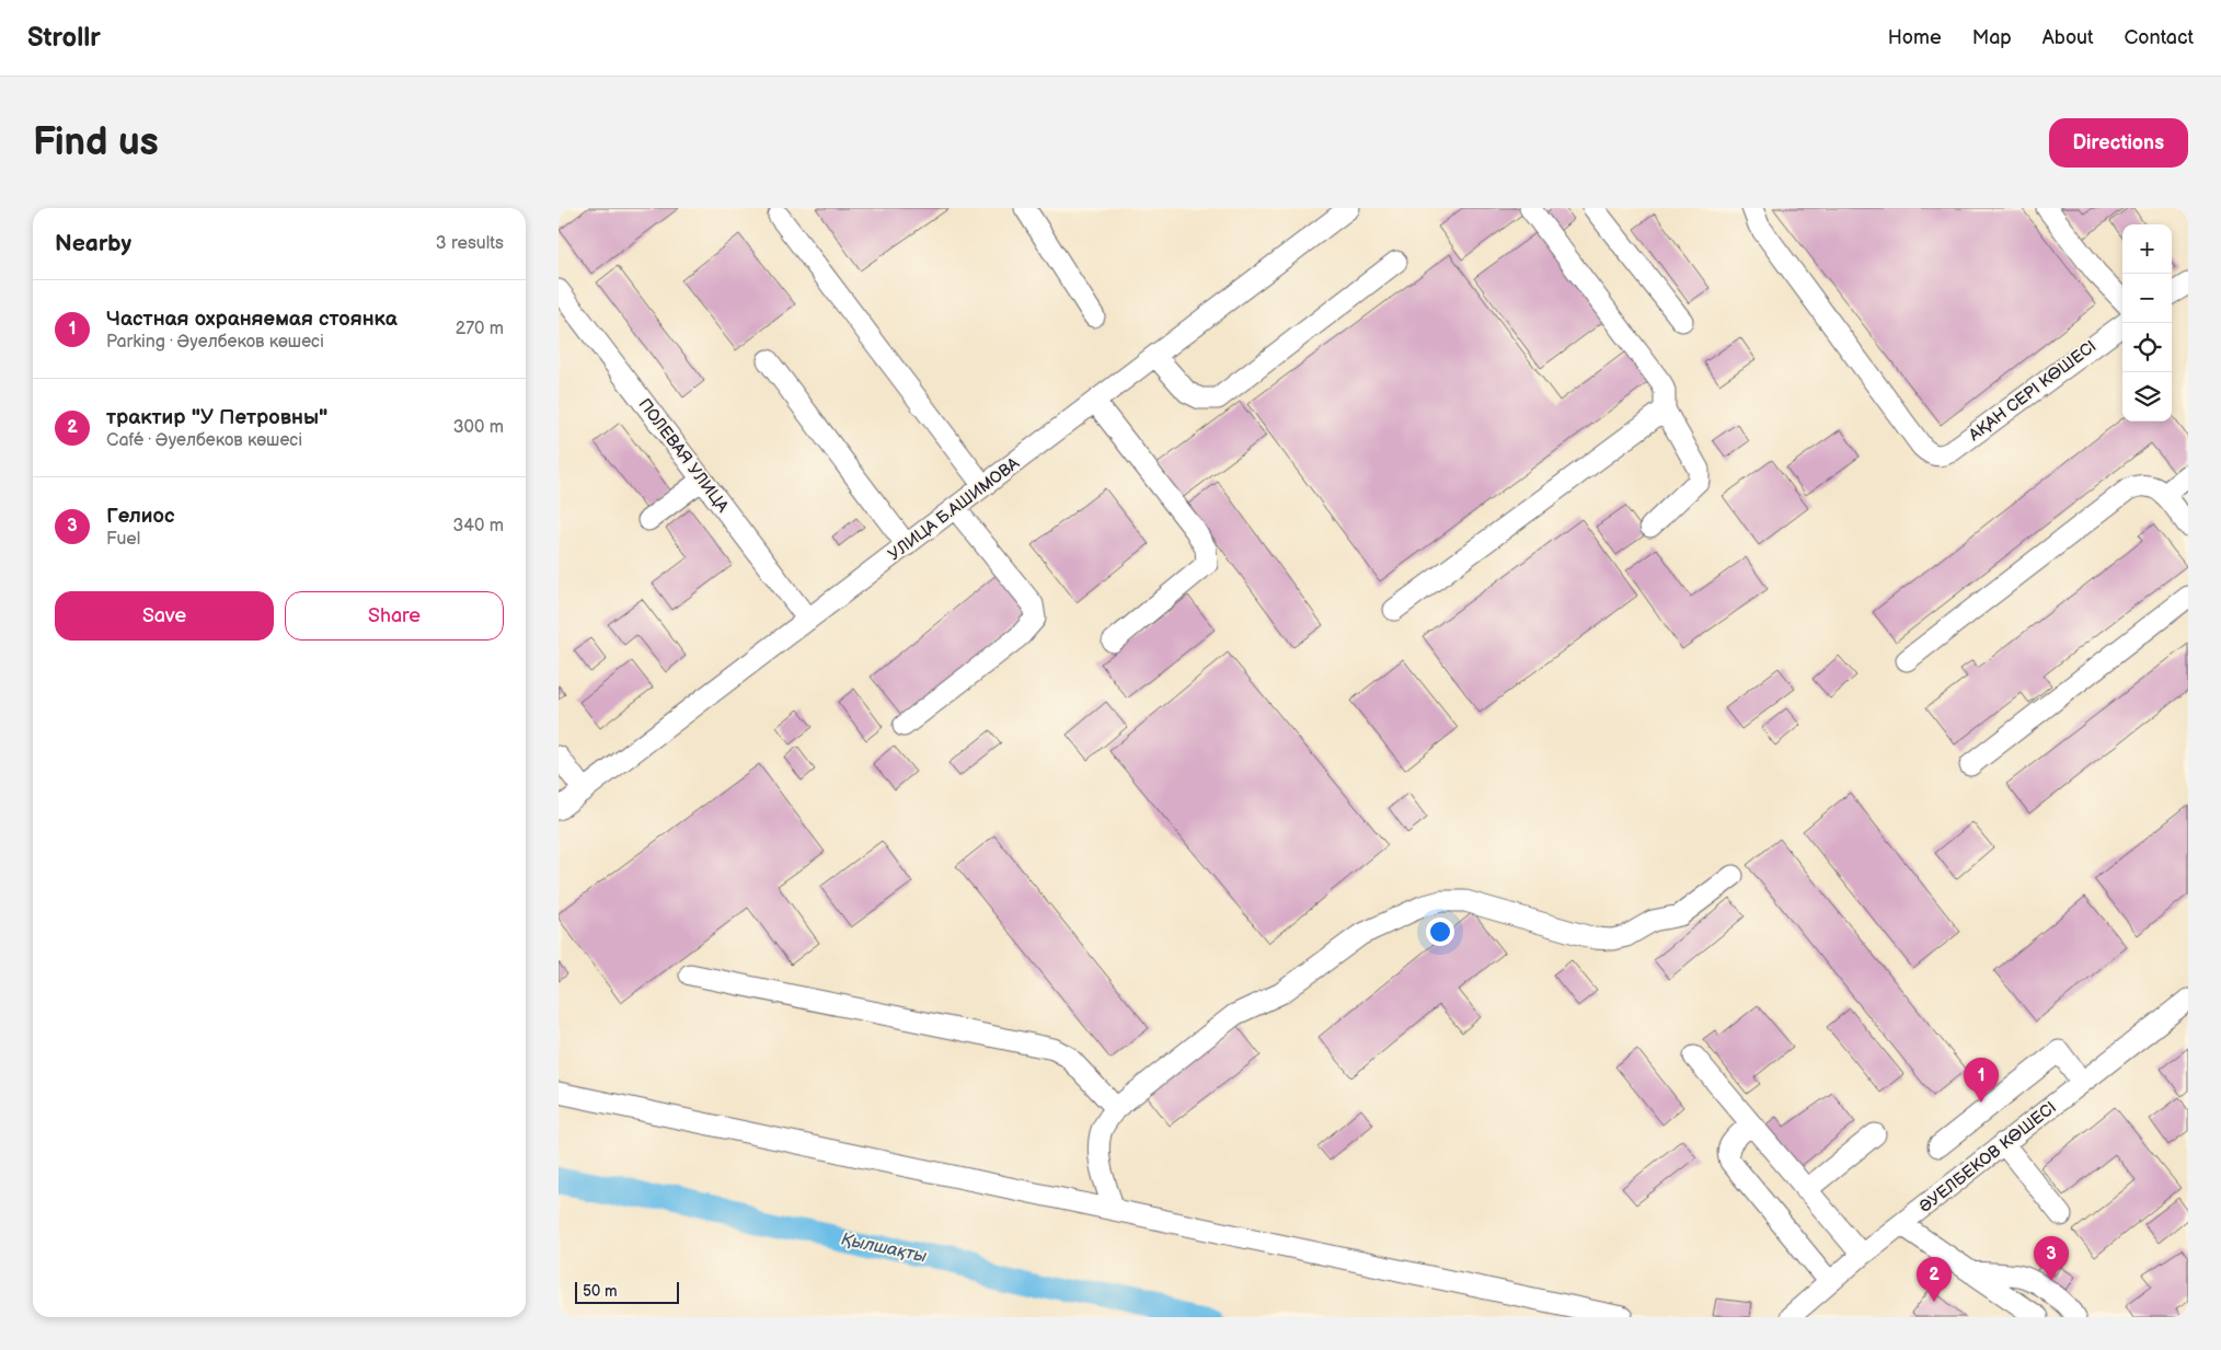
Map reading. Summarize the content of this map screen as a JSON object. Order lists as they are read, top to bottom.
{
  "streets": {
    "street": [
      "АҚАН СЕРІ КӨШЕСІ",
      "ПОЛЕВАЯ УЛИЦА",
      "УЛИЦА Б.АШИМОВА",
      "ӘУЕЛБЕКОВ КӨШЕСІ"
    ]
  },
  "crossings": [
    ["ПОЛЕВАЯ УЛИЦА", "УЛИЦА Б.АШИМОВА"]
  ],
  "water": ["Қылшақты"],
  "scale_bar": "50 m",
  "page": {
    "header": "Strollr",
    "nav": [
      "Home",
      "Map",
      "About",
      "Contact"
    ],
    "buttons": [
      "Directions",
      ["Save", "Share"]
    ],
    "title": "Find us",
    "heading": ["Nearby", "3 results"],
    "map_buttons": ["+", "−"],
    "list": [
      {
        "mark": "1",
        "name": "Частная охраняемая стоянка",
        "note": "Parking · Әуелбеков көшесі",
        "value": "270 m"
      },
      {
        "mark": "2",
        "name": "трактир \"У Петровны\"",
        "note": "Café · Әуелбеков көшесі",
        "value": "300 m"
      },
      {
        "mark": "3",
        "name": "Гелиос",
        "note": "Fuel",
        "value": "340 m"
      }
    ],
    "pins": ["1", "3", "2"],
    "scale": "50 m"
  }
}
